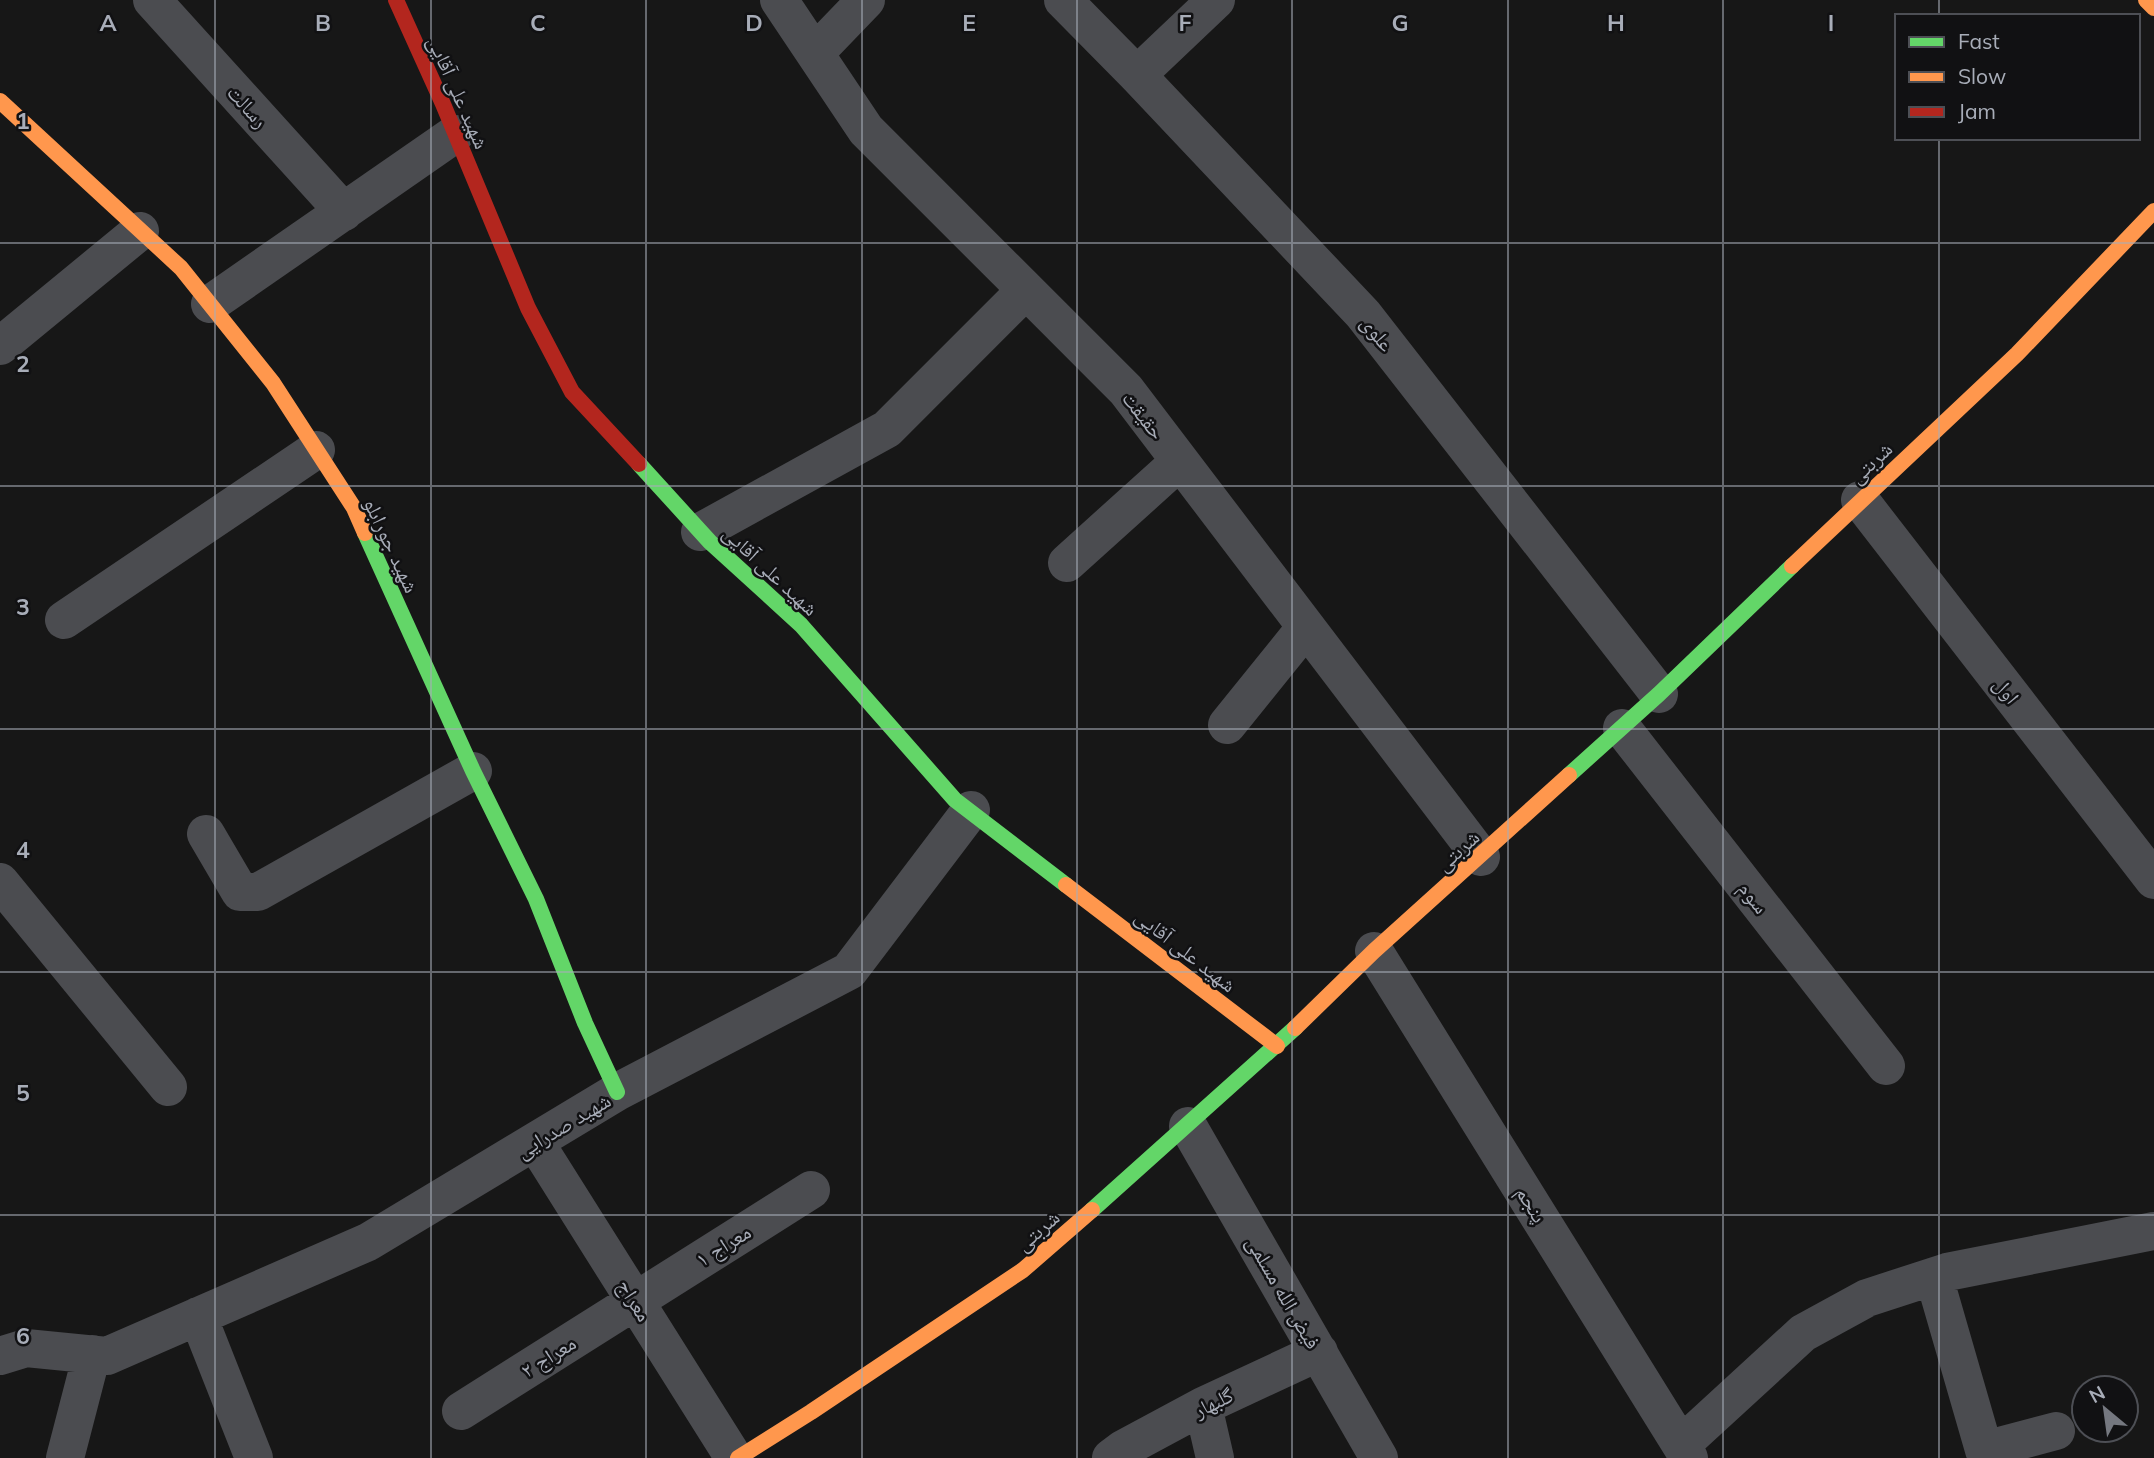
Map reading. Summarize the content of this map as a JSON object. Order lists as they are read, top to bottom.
{
  "streets": {
    "street": [
      "شهید علی آقایی",
      "رسالت",
      "علوی",
      "حقیقت",
      "شربتی",
      "شهید جورابلو",
      "اول",
      "سوم",
      "شهید صدرایی",
      "پنجم",
      "معراج ۱",
      "فیض الله مسلمی",
      "معراج",
      "معراج ۲",
      "گلبهار"
    ]
  },
  "crossings": [
    ["شهید علی آقایی", "شربتی"],
    ["شهید علی آقایی", "شهید صدرایی"],
    ["علوی", "شربتی"],
    ["حقیقت", "شربتی"],
    ["شربتی", "اول"],
    ["شربتی", "سوم"],
    ["شربتی", "پنجم"],
    ["شربتی", "فیض الله مسلمی"],
    ["شربتی", "معراج"],
    ["شهید جورابلو", "شهید صدرایی"],
    ["شهید صدرایی", "معراج"],
    ["معراج ۱", "معراج"],
    ["معراج ۱", "معراج ۲"],
    ["فیض الله مسلمی", "گلبهار"],
    ["معراج", "معراج ۲"]
  ],
  "legend": ["Fast", "Slow", "Jam"],
  "north": "top left",
  "grid": {
    "columns": [
      "A",
      "B",
      "C",
      "D",
      "E",
      "F",
      "G",
      "H",
      "I"
    ],
    "rows": [
      "1",
      "2",
      "3",
      "4",
      "5",
      "6"
    ]
  }
}
